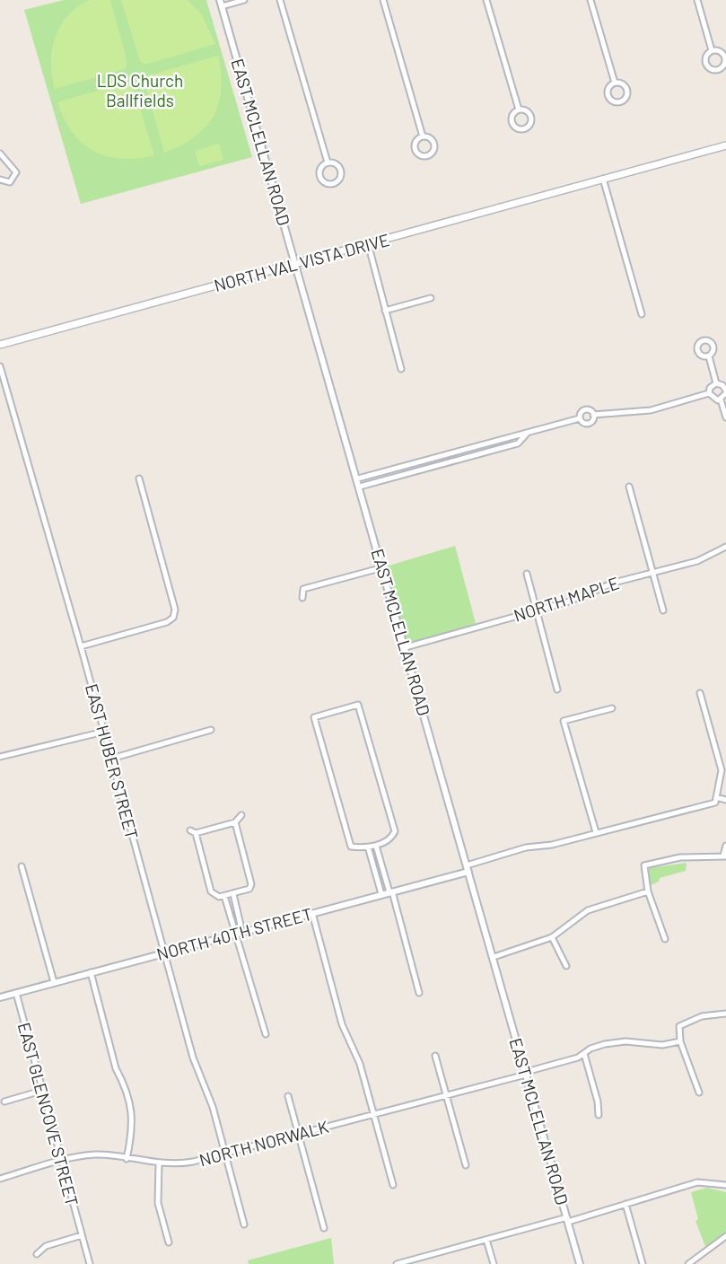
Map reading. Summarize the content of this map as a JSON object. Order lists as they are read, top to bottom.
{
  "streets": {
    "main road": ["NORTH VAL VISTA DRIVE"],
    "street": [
      "EAST MCLELLAN ROAD",
      "NORTH MAPLE",
      "EAST HUBER STREET",
      "NORTH 40TH STREET",
      "EAST GLENCOVE STREET",
      "NORTH NORWALK"
    ]
  },
  "crossings": [
    ["EAST MCLELLAN ROAD", "NORTH VAL VISTA DRIVE"],
    ["EAST MCLELLAN ROAD", "NORTH MAPLE"],
    ["EAST MCLELLAN ROAD", "NORTH 40TH STREET"],
    ["EAST MCLELLAN ROAD", "NORTH NORWALK"],
    ["EAST HUBER STREET", "NORTH 40TH STREET"],
    ["EAST HUBER STREET", "NORTH NORWALK"],
    ["NORTH 40TH STREET", "EAST GLENCOVE STREET"],
    ["EAST GLENCOVE STREET", "NORTH NORWALK"]
  ],
  "parks": ["LDS Church Ballfields"]
}
